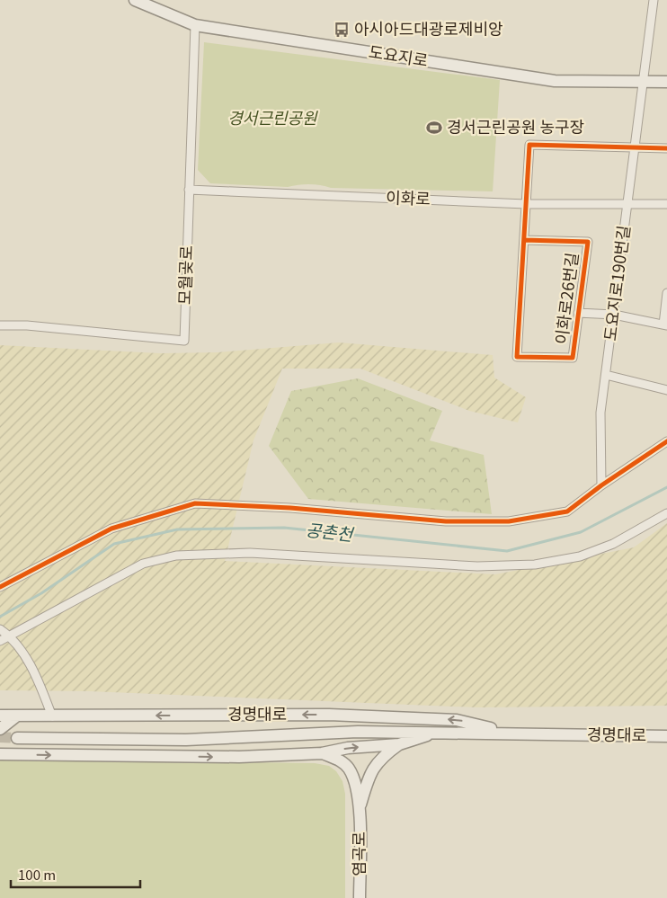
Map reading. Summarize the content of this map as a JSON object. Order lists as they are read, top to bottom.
{
  "streets": {
    "main road": ["도요지로", "경명대로", "염곡로"],
    "street": [
      "이화로",
      "모월곶로",
      "도요지로190번길",
      "이화로26번길"
    ]
  },
  "crossings": [
    ["도요지로", "모월곶로"],
    ["도요지로", "도요지로190번길"],
    ["이화로", "모월곶로"],
    ["이화로", "도요지로190번길"],
    ["이화로", "이화로26번길"],
    ["도요지로190번길", "이화로26번길"],
    ["경명대로", "염곡로"]
  ],
  "water": ["공촌천"],
  "parks": ["경서근린공원"],
  "places": {
    "bus stop": ["아시아드대광로제비앙"],
    "sports": ["경서근린공원 농구장"]
  },
  "scale_bar": "100 m"
}
